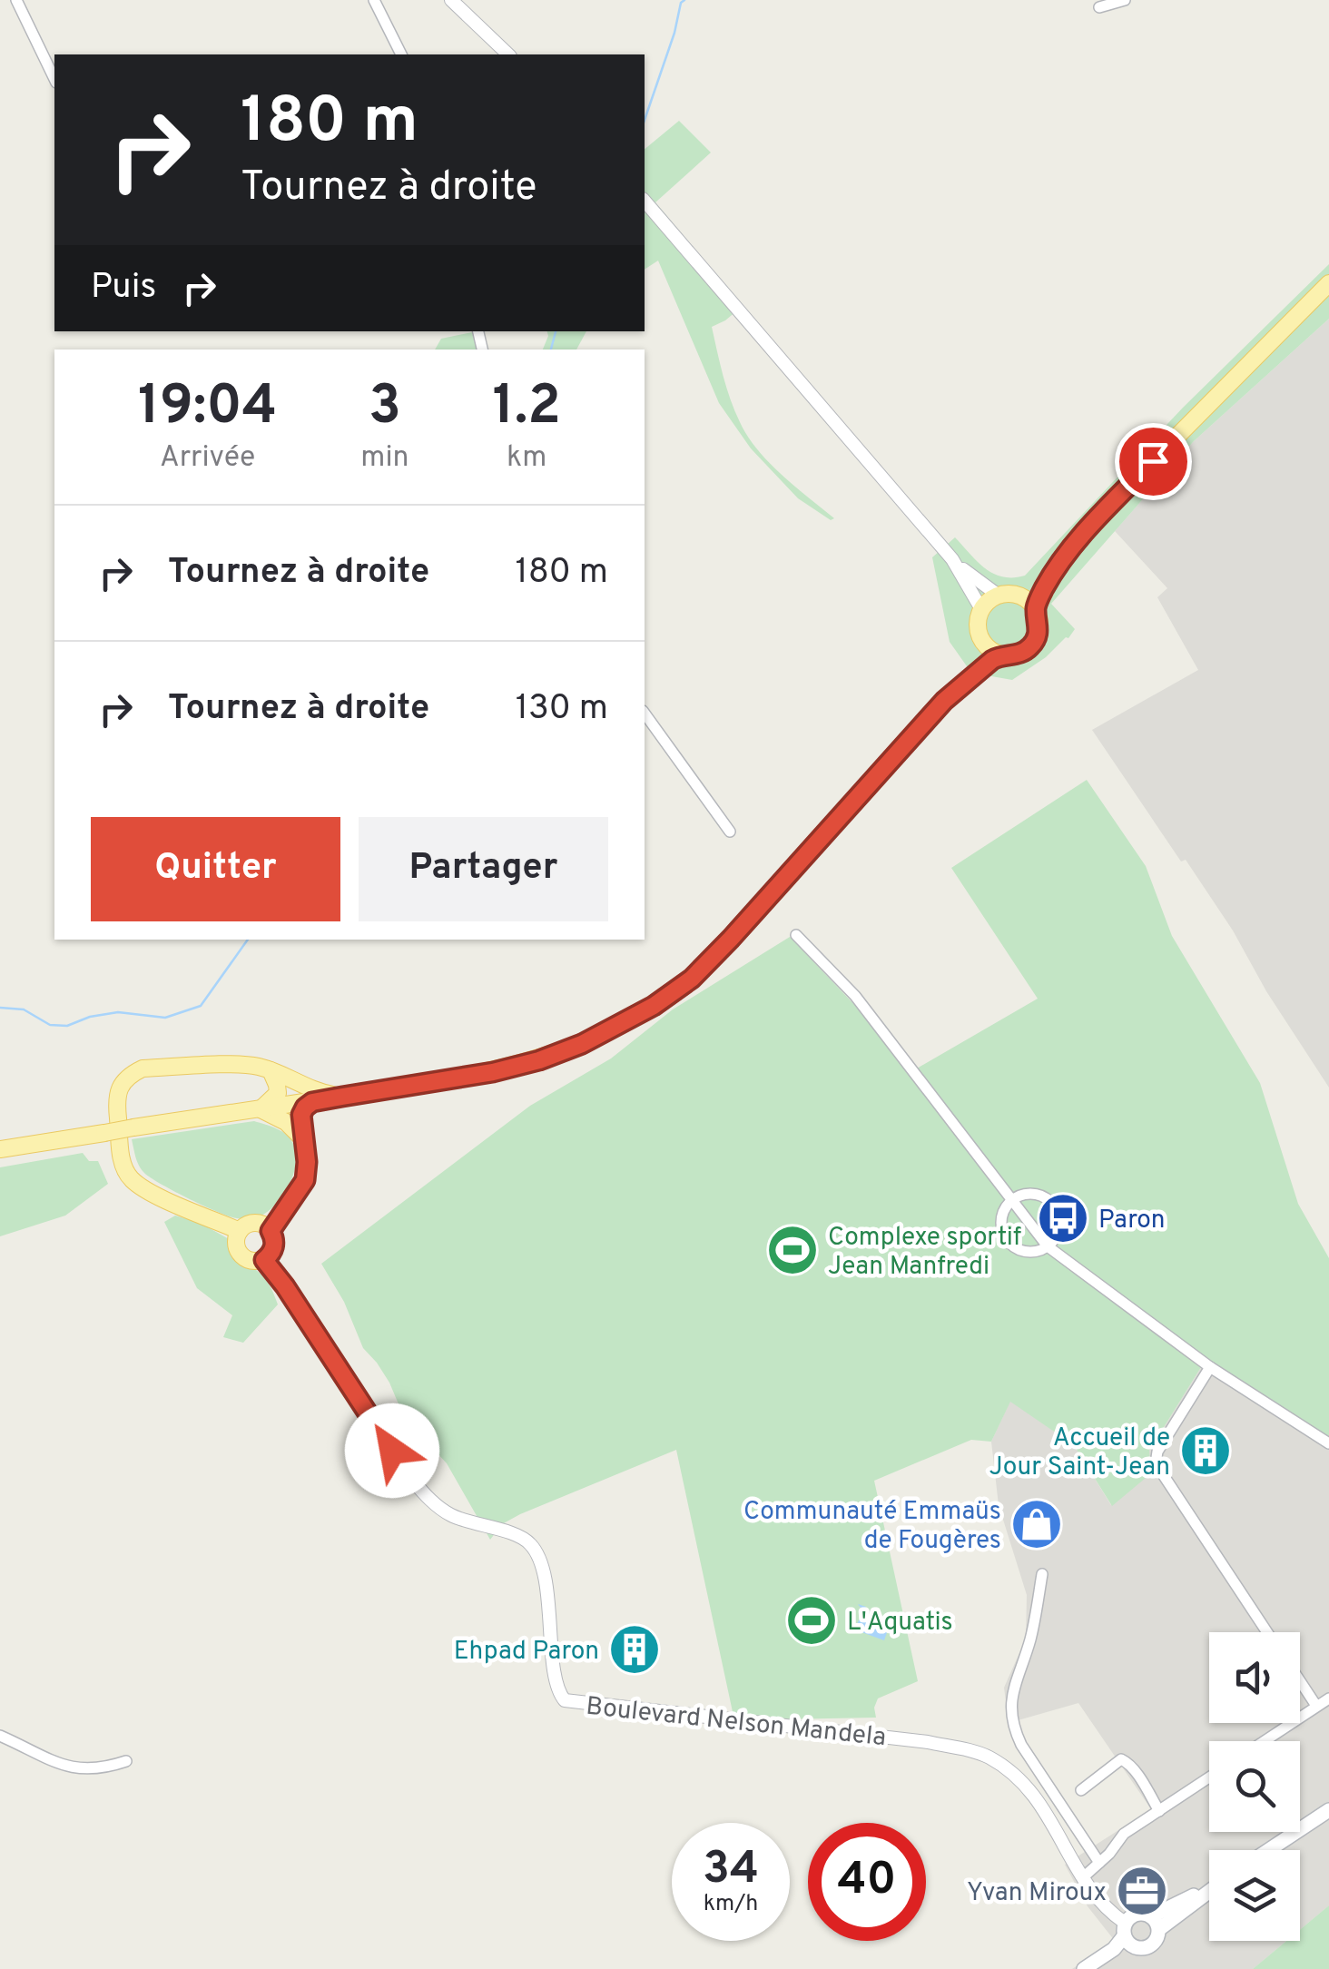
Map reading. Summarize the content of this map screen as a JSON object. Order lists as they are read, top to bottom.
{
  "streets": {
    "street": ["Boulevard Nelson Mandela"]
  },
  "places": {
    "bus stop": ["Paron"],
    "sports": ["Complexe sportif Jean Manfredi", "L'Aquatis"],
    "building": ["Accueil de Jour Saint-Jean", "Ehpad Paron"],
    "shop": ["Communauté Emmaüs de Fougères"],
    "office": ["Yvan Miroux"]
  },
  "page": {
    "turn": ["180 m", "Tournez à droite"],
    "then": "Puis",
    "eta": [
      "19:04",
      "Arrivée",
      "3",
      "min",
      "1.2",
      "km"
    ],
    "list": [
      {
        "name": "Tournez à droite",
        "value": "180 m"
      },
      {
        "name": "Tournez à droite",
        "value": "130 m"
      }
    ],
    "buttons": ["Quitter", "Partager"],
    "speed": "34 km/h",
    "limit": "40"
  }
}
